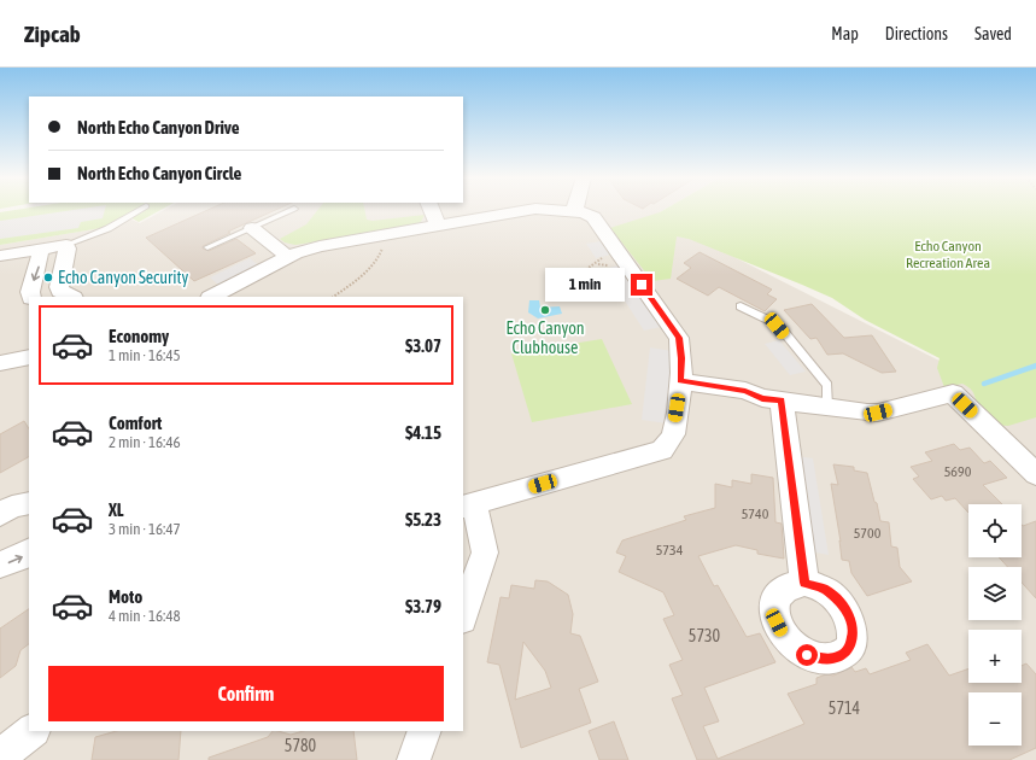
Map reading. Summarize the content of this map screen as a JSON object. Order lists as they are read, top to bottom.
{
  "parks": ["Echo Canyon Recreation Area"],
  "places": ["Echo Canyon Security", "Echo Canyon Clubhouse"],
  "house_numbers": [
    "5690",
    "5740",
    "5700",
    "5734",
    "5730",
    "5714",
    "5780"
  ],
  "page": {
    "header": "Zipcab",
    "nav": ["Map", "Directions", "Saved"],
    "banner": ["North Echo Canyon Drive", "North Echo Canyon Circle"],
    "bubble": "1 min",
    "list": [
      {
        "name": "Economy",
        "note": "1 min · 16:45",
        "value": "$3.07"
      },
      {
        "name": "Comfort",
        "note": "2 min · 16:46",
        "value": "$4.15"
      },
      {
        "name": "XL",
        "note": "3 min · 16:47",
        "value": "$5.23"
      },
      {
        "name": "Moto",
        "note": "4 min · 16:48",
        "value": "$3.79"
      }
    ],
    "map_buttons": ["+", "−"],
    "buttons": "Confirm"
  }
}
